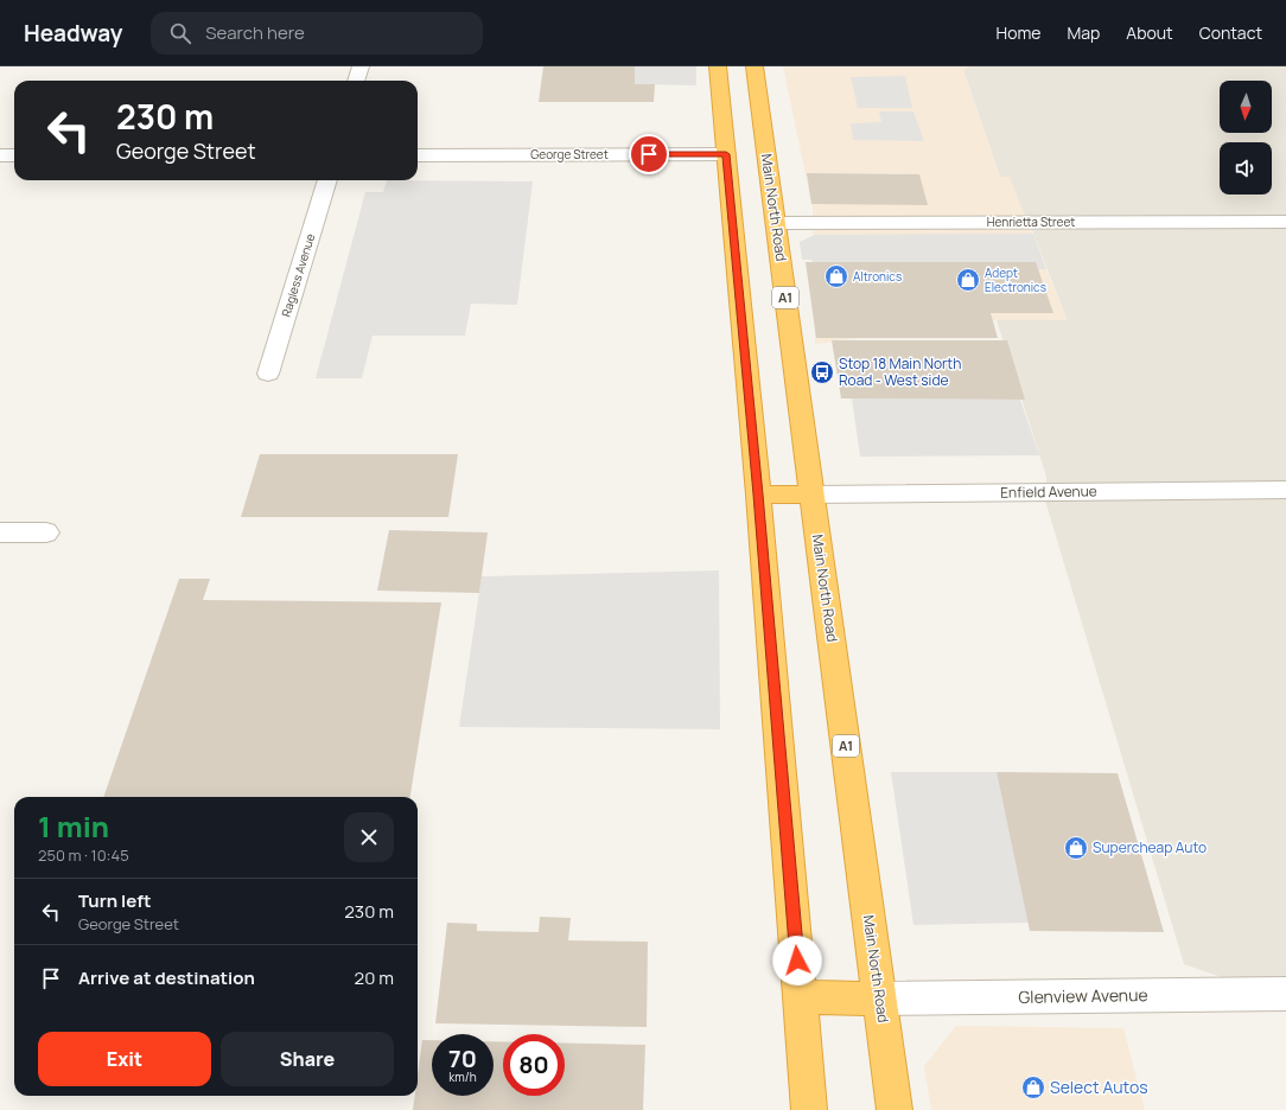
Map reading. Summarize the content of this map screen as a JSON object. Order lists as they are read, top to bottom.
{
  "streets": {
    "highway": ["Main North Road", "A1"],
    "street": [
      "George Street",
      "Henrietta Street",
      "Ragless Avenue",
      "Enfield Avenue",
      "Glenview Avenue"
    ]
  },
  "crossings": [
    ["George Street", "Main North Road"],
    ["Main North Road", "Henrietta Street"],
    ["Main North Road", "Enfield Avenue"],
    ["Main North Road", "Glenview Avenue"]
  ],
  "places": {
    "shop": [
      "Altronics",
      "Adept Electronics",
      "Supercheap Auto",
      "Select Autos"
    ],
    "bus stop": ["Stop 18 Main North Road - West side"]
  },
  "north": "bottom",
  "page": {
    "header": "Headway",
    "search": "Search here",
    "nav": [
      "Home",
      "Map",
      "About",
      "Contact"
    ],
    "turn": ["230 m", "George Street"],
    "heading": ["1 min", "250 m · 10:45"],
    "list": [
      {
        "name": "Turn left",
        "note": "George Street",
        "value": "230 m"
      },
      {
        "name": "Arrive at destination",
        "value": "20 m"
      }
    ],
    "buttons": ["Exit", "Share"],
    "speed": "70 km/h",
    "limit": "80"
  }
}
